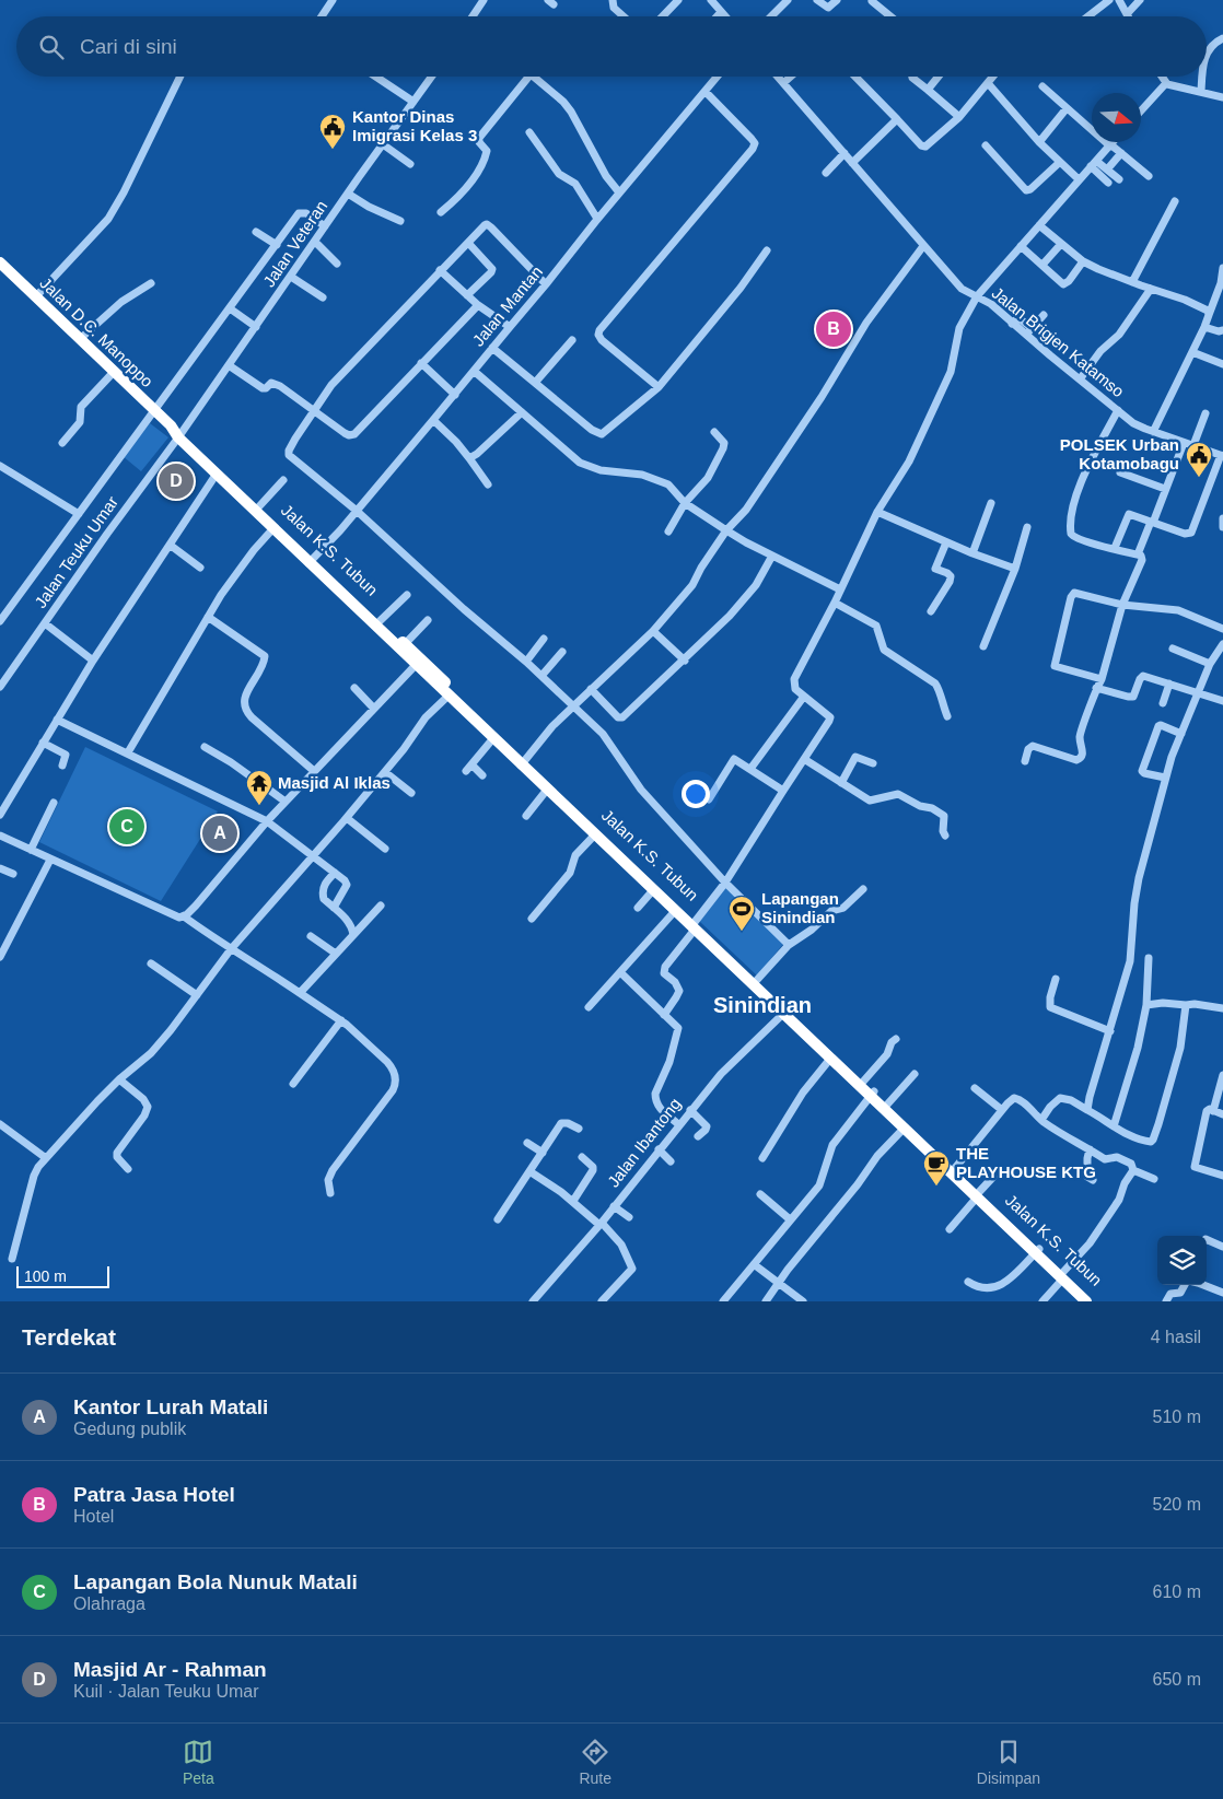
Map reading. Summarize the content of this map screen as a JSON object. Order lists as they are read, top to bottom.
{
  "streets": {
    "highway": ["Jalan D.C. Manoppo", "Jalan K.S. Tubun"],
    "street": [
      "Jalan Veteran",
      "Jalan Mantan",
      "Jalan Brigjen Katamso",
      "Jalan Teuku Umar",
      "Jalan Ibantong"
    ]
  },
  "crossings": [
    ["Jalan Veteran", "Jalan D.C. Manoppo"],
    ["Jalan Veteran", "Jalan K.S. Tubun"],
    ["Jalan Veteran", "Jalan Teuku Umar"],
    ["Jalan Mantan", "Jalan K.S. Tubun"],
    ["Jalan D.C. Manoppo", "Jalan K.S. Tubun"],
    ["Jalan D.C. Manoppo", "Jalan Teuku Umar"],
    ["Jalan K.S. Tubun", "Jalan Teuku Umar"],
    ["Jalan K.S. Tubun", "Jalan Ibantong"]
  ],
  "districts": ["Sinindian"],
  "places": {
    "public building": ["Kantor Dinas Imigrasi Kelas 3", "POLSEK Urban Kotamobagu"],
    "temple": ["Masjid Al Iklas"],
    "sports": ["Lapangan Sinindian"],
    "cafe": ["THE PLAYHOUSE KTG"]
  },
  "scale_bar": "100 m",
  "north": "right",
  "page": {
    "search": "Cari di sini",
    "pins": [
      "B",
      "D",
      "C",
      "A"
    ],
    "scale": "100 m",
    "heading": ["Terdekat", "4 hasil"],
    "list": [
      {
        "mark": "A",
        "name": "Kantor Lurah Matali",
        "note": "Gedung publik",
        "value": "510 m"
      },
      {
        "mark": "B",
        "name": "Patra Jasa Hotel",
        "note": "Hotel",
        "value": "520 m"
      },
      {
        "mark": "C",
        "name": "Lapangan Bola Nunuk Matali",
        "note": "Olahraga",
        "value": "610 m"
      },
      {
        "mark": "D",
        "name": "Masjid Ar - Rahman",
        "note": "Kuil · Jalan Teuku Umar",
        "value": "650 m"
      }
    ],
    "nav": ["Peta", "Rute", "Disimpan"]
  }
}
